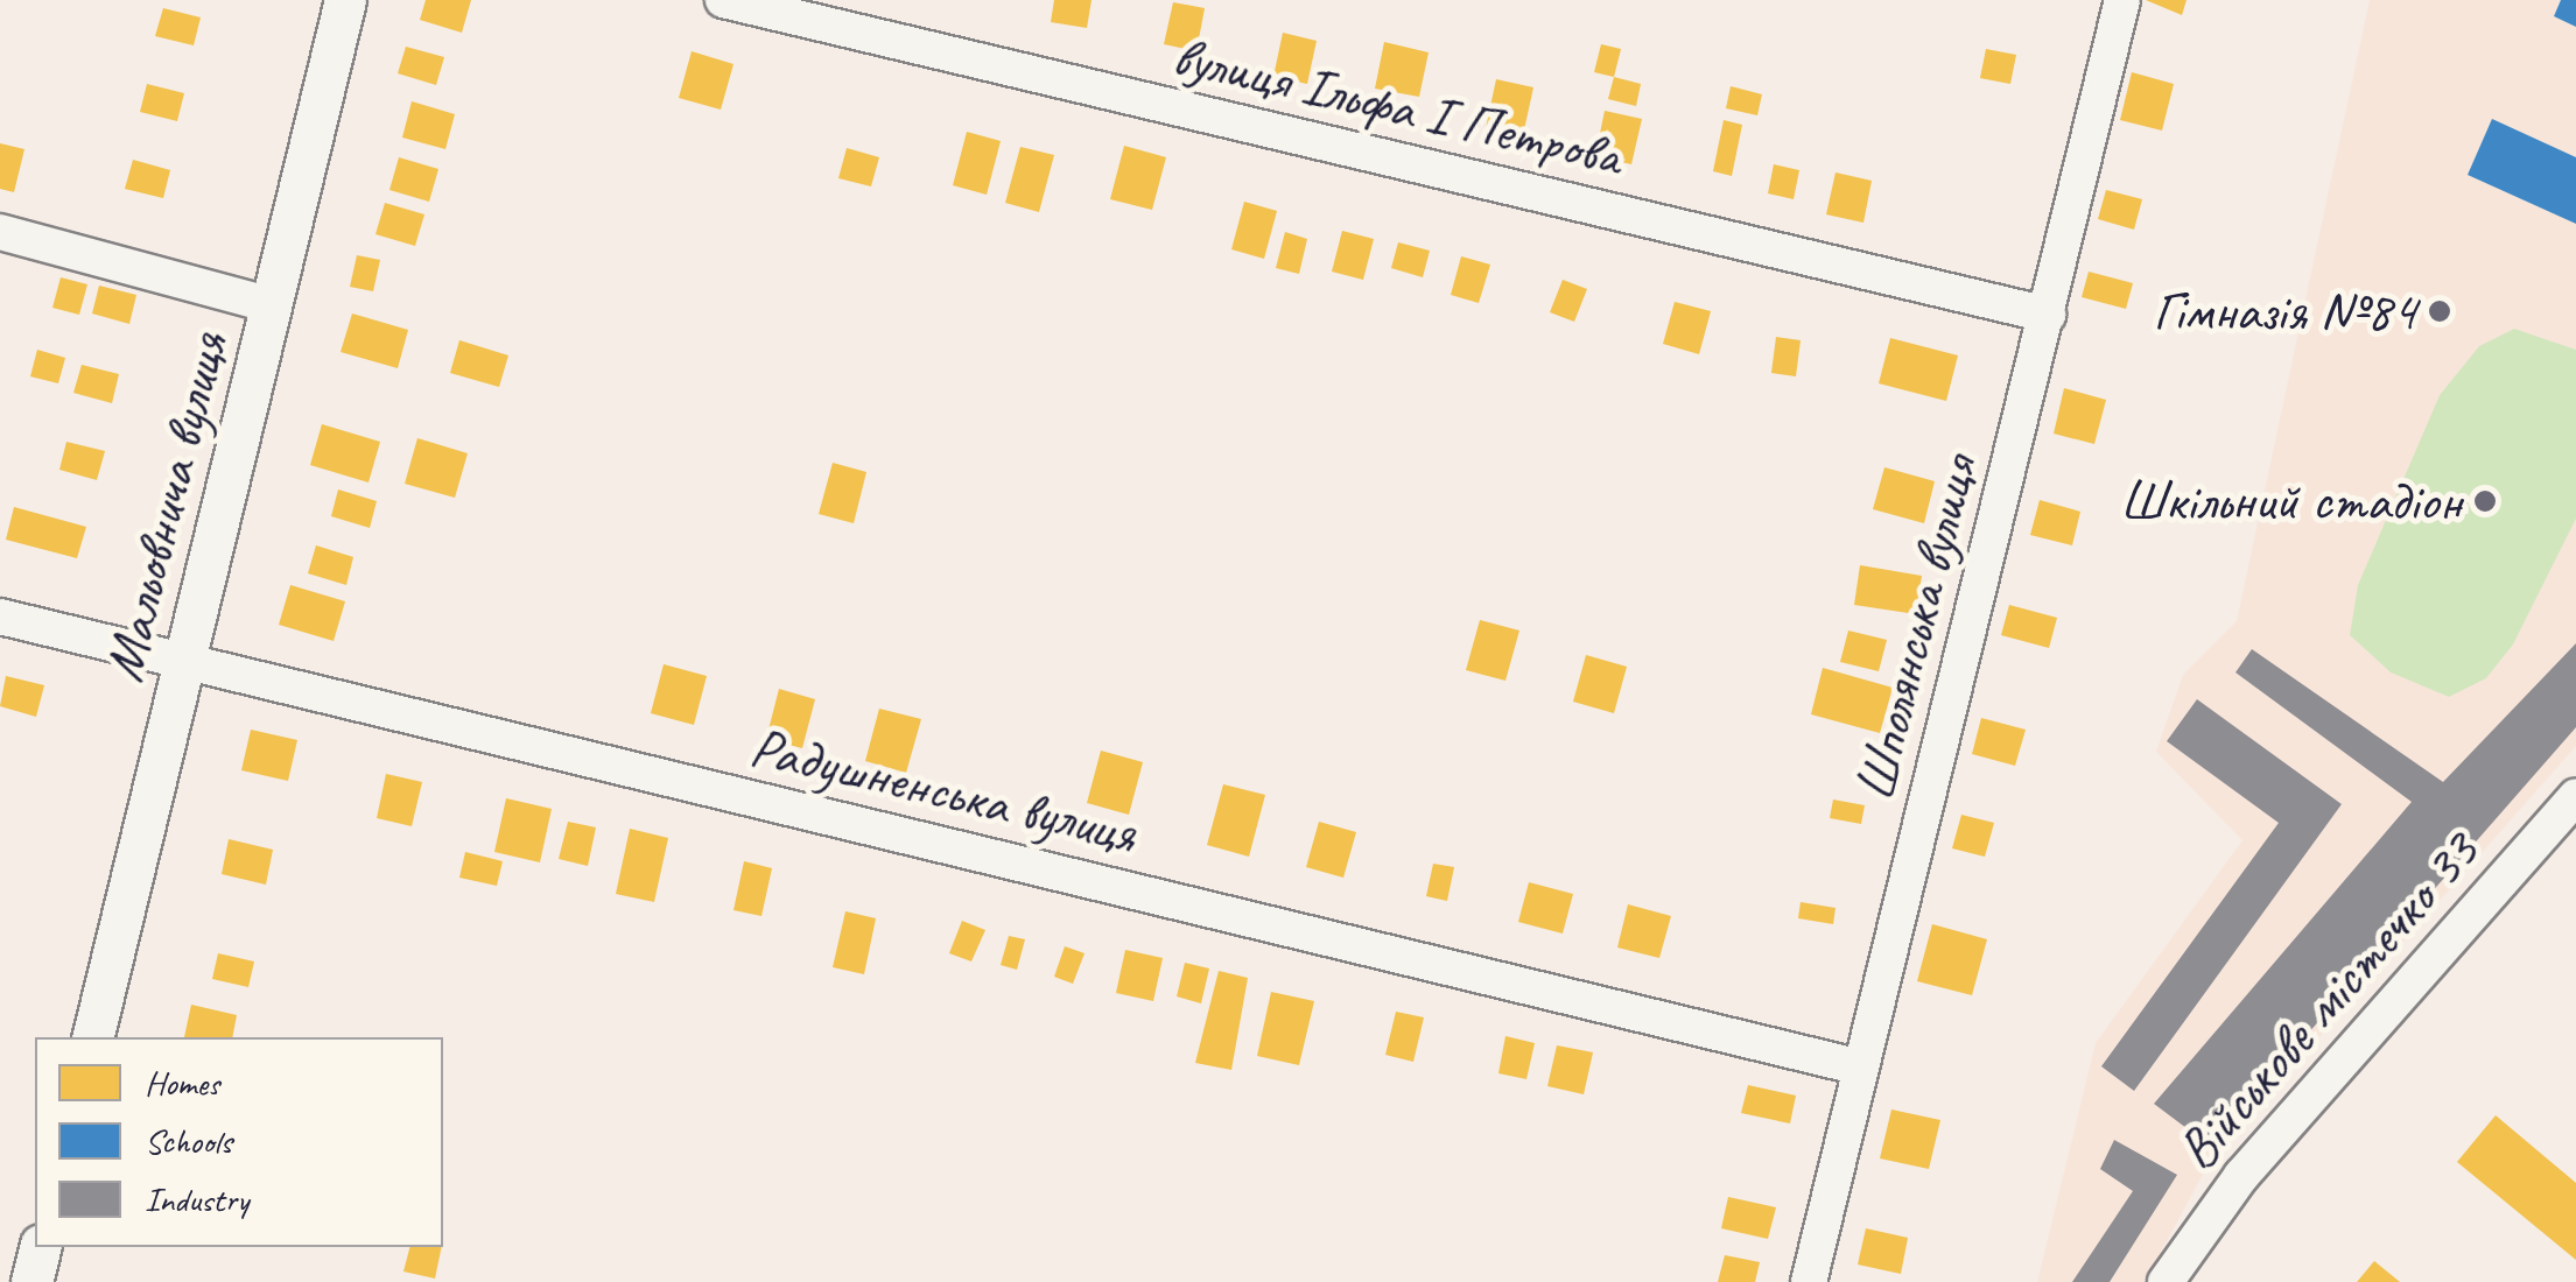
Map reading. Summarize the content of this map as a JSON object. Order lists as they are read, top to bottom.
{
  "streets": {
    "street": [
      "вулиця Ільфа І Петрова",
      "Мальовнича вулиця",
      "Шполянська вулиця",
      "Радушненська вулиця",
      "Військове містечко 33"
    ]
  },
  "crossings": [
    ["вулиця Ільфа І Петрова", "Шполянська вулиця"],
    ["Мальовнича вулиця", "Радушненська вулиця"],
    ["Шполянська вулиця", "Радушненська вулиця"]
  ],
  "places": ["Гімназія №84", "Шкільний стадіон"],
  "legend": ["Homes", "Schools", "Industry"]
}
